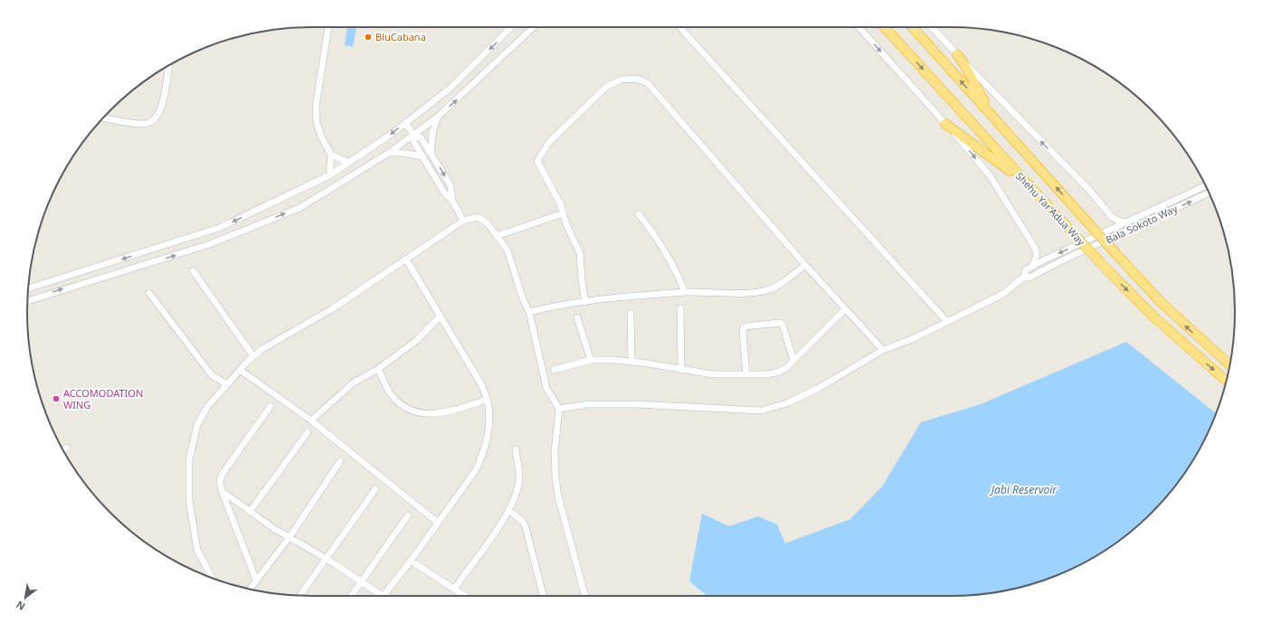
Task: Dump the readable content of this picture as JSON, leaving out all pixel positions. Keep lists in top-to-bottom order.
{
  "streets": {
    "highway": ["Shehu Yar'Adua Way"],
    "street": ["Bala Sokoto Way"]
  },
  "water": ["Jabi Reservoir"],
  "places": ["BluCabana", "ACCOMODATION WING"],
  "north": "bottom left"
}
